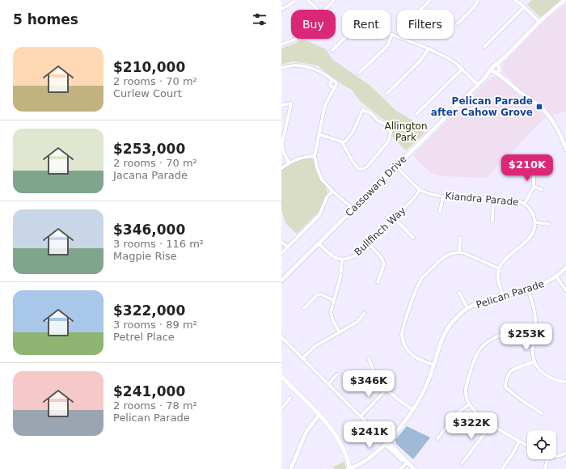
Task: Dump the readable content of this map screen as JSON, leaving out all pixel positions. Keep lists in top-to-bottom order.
{
  "streets": {
    "street": [
      "Cassowary Drive",
      "Kiandra Parade",
      "Bullfinch Way",
      "Pelican Parade"
    ]
  },
  "crossings": [
    ["Cassowary Drive", "Kiandra Parade"],
    ["Kiandra Parade", "Bullfinch Way"]
  ],
  "parks": ["Allington Park"],
  "places": {
    "transit": ["Pelican Parade after Cahow Grove"]
  },
  "page": {
    "heading": "5 homes",
    "chip": ["Buy", "Rent", "Filters"],
    "list": [
      {
        "name": "$210,000",
        "note": "2 rooms · 70 m² · Curlew Court"
      },
      {
        "name": "$253,000",
        "note": "2 rooms · 70 m² · Jacana Parade"
      },
      {
        "name": "$346,000",
        "note": "3 rooms · 116 m² · Magpie Rise"
      },
      {
        "name": "$322,000",
        "note": "3 rooms · 89 m² · Petrel Place"
      },
      {
        "name": "$241,000",
        "note": "2 rooms · 78 m² · Pelican Parade"
      }
    ],
    "price": [
      "$210K",
      "$253K",
      "$346K",
      "$322K",
      "$241K"
    ]
  }
}
